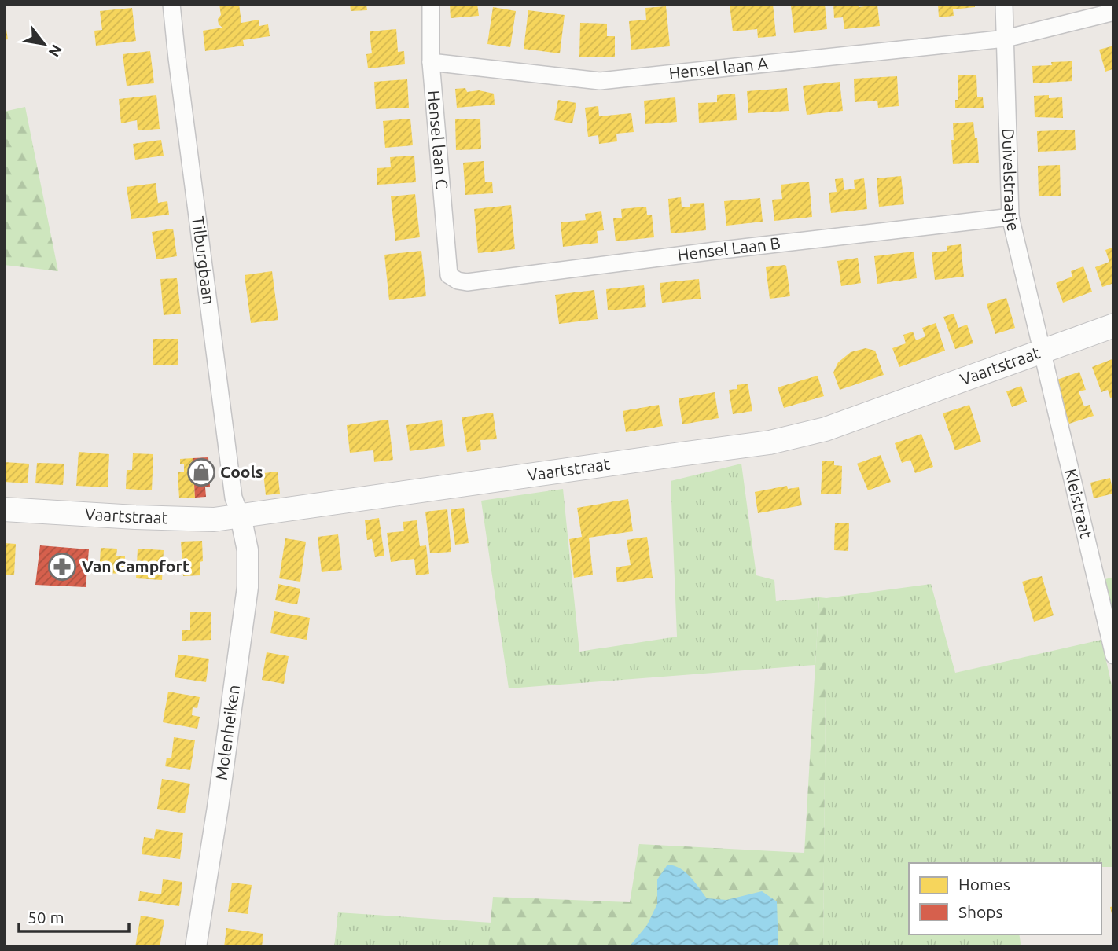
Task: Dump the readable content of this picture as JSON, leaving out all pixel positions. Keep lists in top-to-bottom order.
{
  "streets": {
    "main road": ["Vaartstraat"],
    "street": [
      "Hensel laan A",
      "Hensel laan C",
      "Duivelstraatje",
      "Hensel Laan B",
      "Tilburgbaan",
      "Kleistraat",
      "Molenheiken"
    ]
  },
  "crossings": [
    ["Hensel laan A", "Hensel laan C"],
    ["Hensel laan A", "Duivelstraatje"],
    ["Hensel laan C", "Hensel Laan B"],
    ["Duivelstraatje", "Hensel Laan B"],
    ["Duivelstraatje", "Vaartstraat"],
    ["Duivelstraatje", "Kleistraat"],
    ["Tilburgbaan", "Vaartstraat"],
    ["Tilburgbaan", "Molenheiken"],
    ["Vaartstraat", "Kleistraat"],
    ["Vaartstraat", "Molenheiken"]
  ],
  "places": {
    "shop": ["Cools"],
    "pharmacy": ["Van Campfort"]
  },
  "legend": ["Homes", "Shops"],
  "scale_bar": "50 m",
  "north": "bottom right"
}
